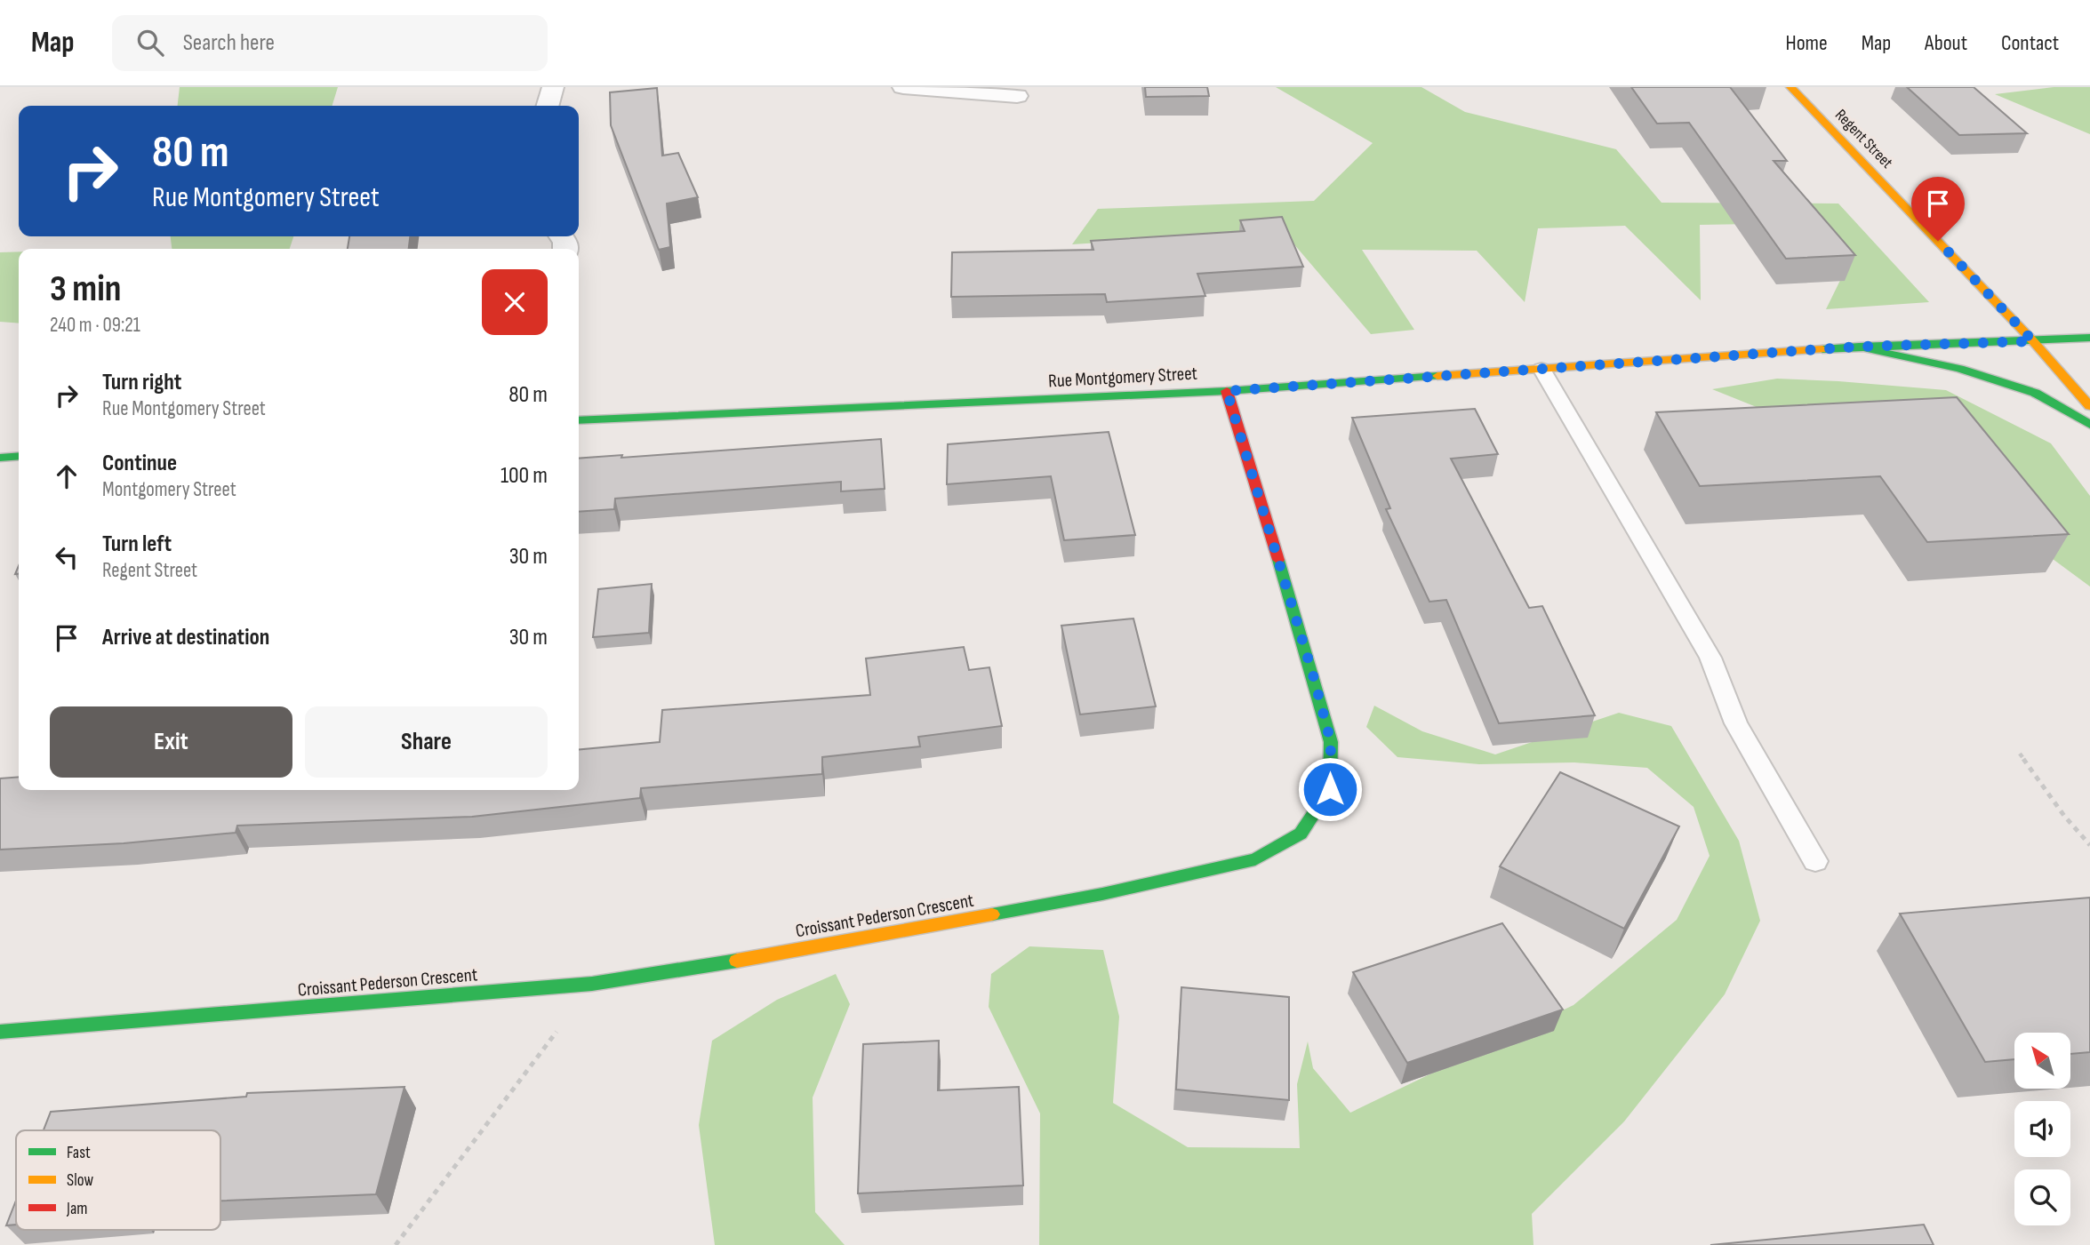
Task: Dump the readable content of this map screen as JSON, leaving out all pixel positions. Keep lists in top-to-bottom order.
{
  "streets": {
    "street": ["Regent Street", "Rue Montgomery Street", "Croissant Pederson Crescent"]
  },
  "crossings": [
    ["Rue Montgomery Street", "Croissant Pederson Crescent"]
  ],
  "legend": ["Fast", "Slow", "Jam"],
  "north": "top left",
  "page": {
    "header": "Map",
    "search": "Search here",
    "nav": [
      "Home",
      "Map",
      "About",
      "Contact"
    ],
    "turn": ["80 m", "Rue Montgomery Street"],
    "heading": ["3 min", "240 m · 09:21"],
    "list": [
      {
        "name": "Turn right",
        "note": "Rue Montgomery Street",
        "value": "80 m"
      },
      {
        "name": "Continue",
        "note": "Montgomery Street",
        "value": "100 m"
      },
      {
        "name": "Turn left",
        "note": "Regent Street",
        "value": "30 m"
      },
      {
        "name": "Arrive at destination",
        "value": "30 m"
      }
    ],
    "buttons": ["Exit", "Share"]
  }
}
